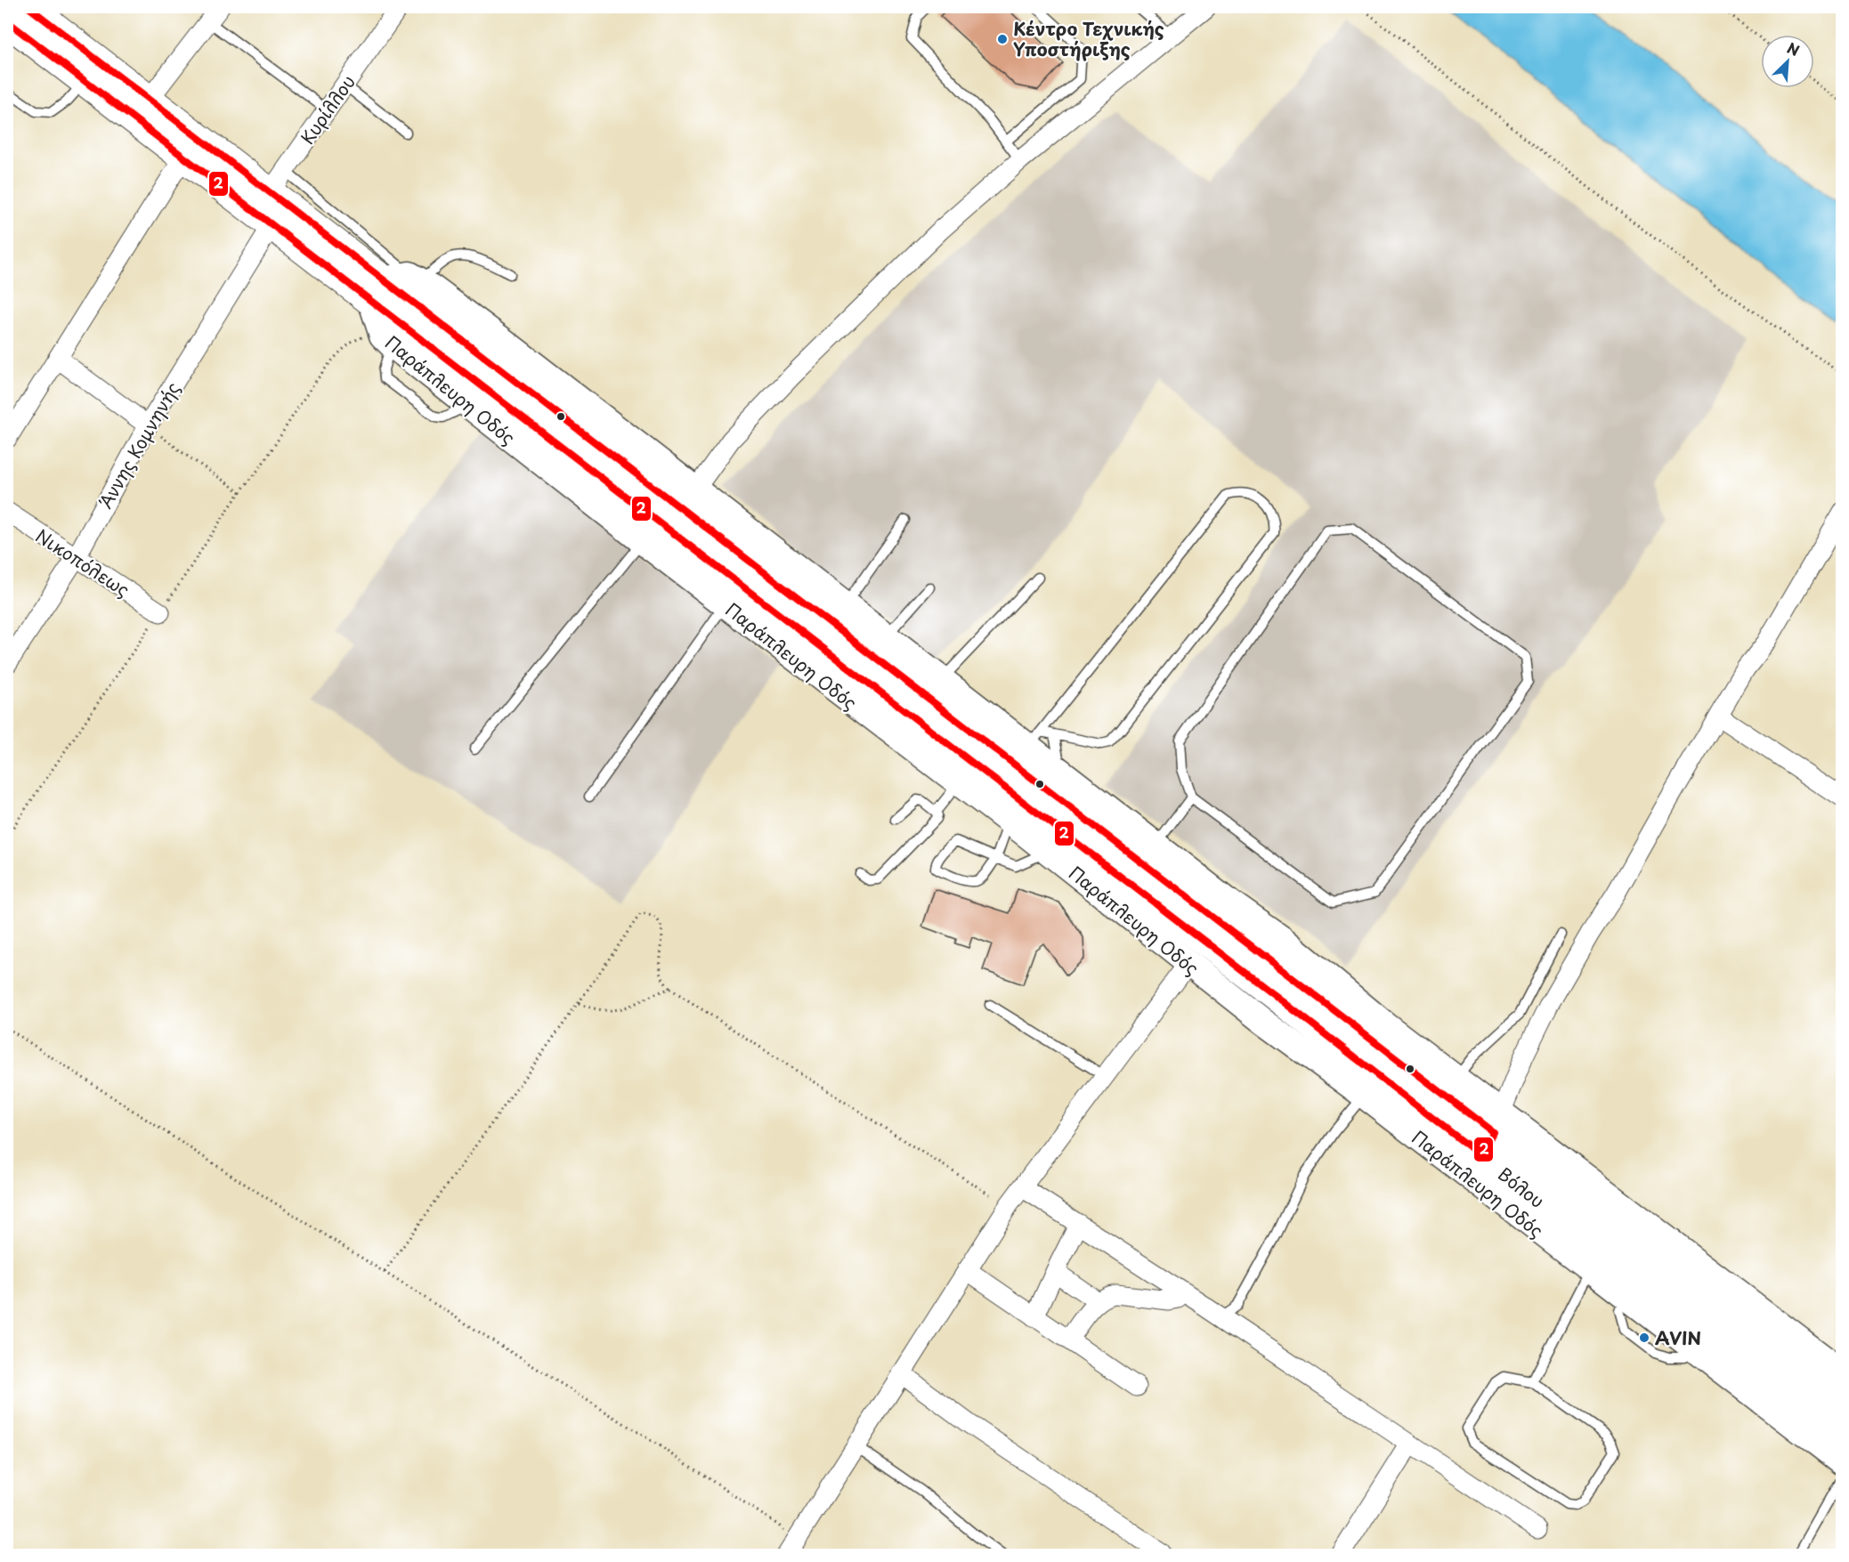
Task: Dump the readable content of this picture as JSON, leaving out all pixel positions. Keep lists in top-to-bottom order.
{
  "streets": {
    "main road": ["Βόλου"],
    "street": [
      "Κυρίλλου",
      "Παράπλευρη Οδός",
      "Άννης Κομνηνής",
      "Νικοπόλεως"
    ]
  },
  "crossings": [
    ["Κυρίλλου", "Άννης Κομνηνής"],
    ["Κυρίλλου", "Βόλου"],
    ["Παράπλευρη Οδός", "Βόλου"],
    ["Άννης Κομνηνής", "Νικοπόλεως"],
    ["Άννης Κομνηνής", "Βόλου"]
  ],
  "places": ["Κέντρο Τεχνικής Υποστήριξης", "AVIN"],
  "lines": ["transit line 2"],
  "north": "top right"
}
